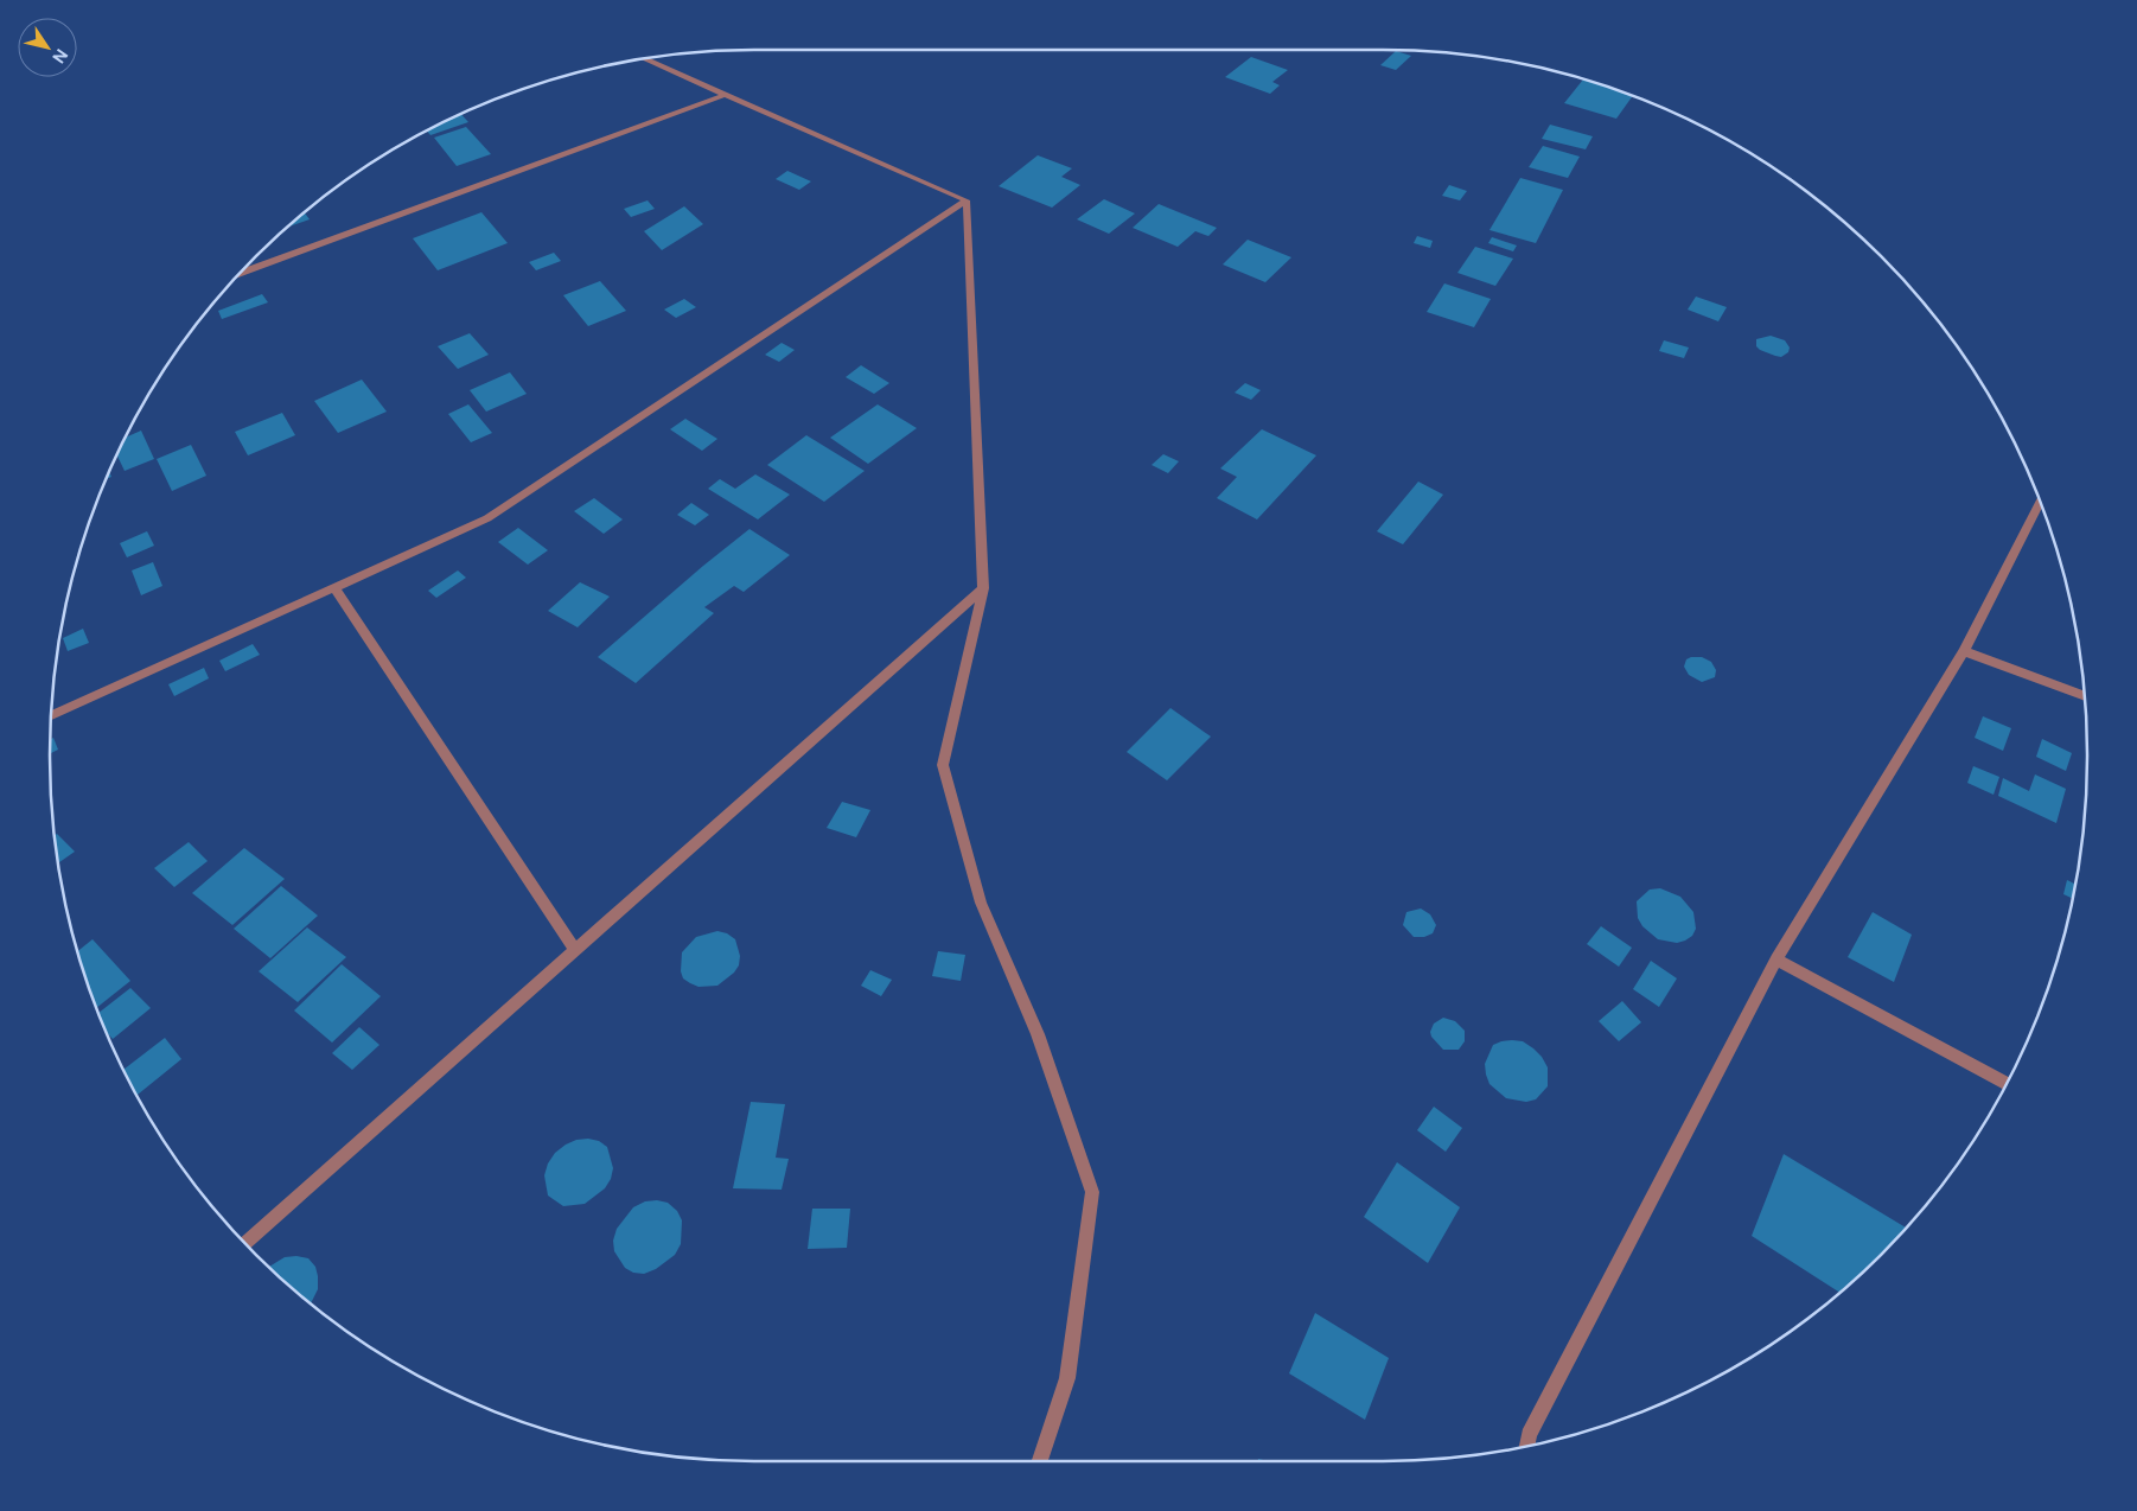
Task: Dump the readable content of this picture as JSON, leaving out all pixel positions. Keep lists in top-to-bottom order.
{
  "north": "bottom right"
}
